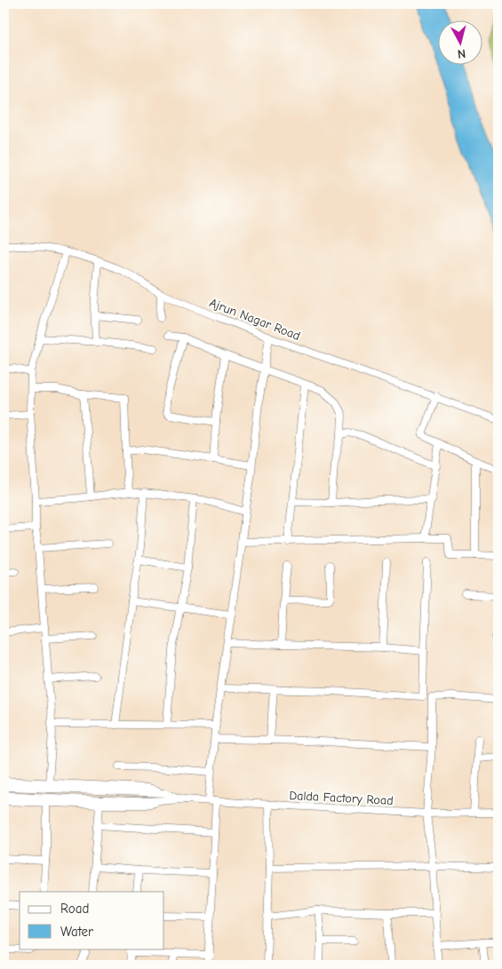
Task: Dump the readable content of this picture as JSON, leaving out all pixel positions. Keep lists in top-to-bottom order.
{
  "streets": {
    "street": ["Ajrun Nagar Road", "Dalda Factory Road"]
  },
  "legend": ["Road", "Water"],
  "north": "bottom"
}
